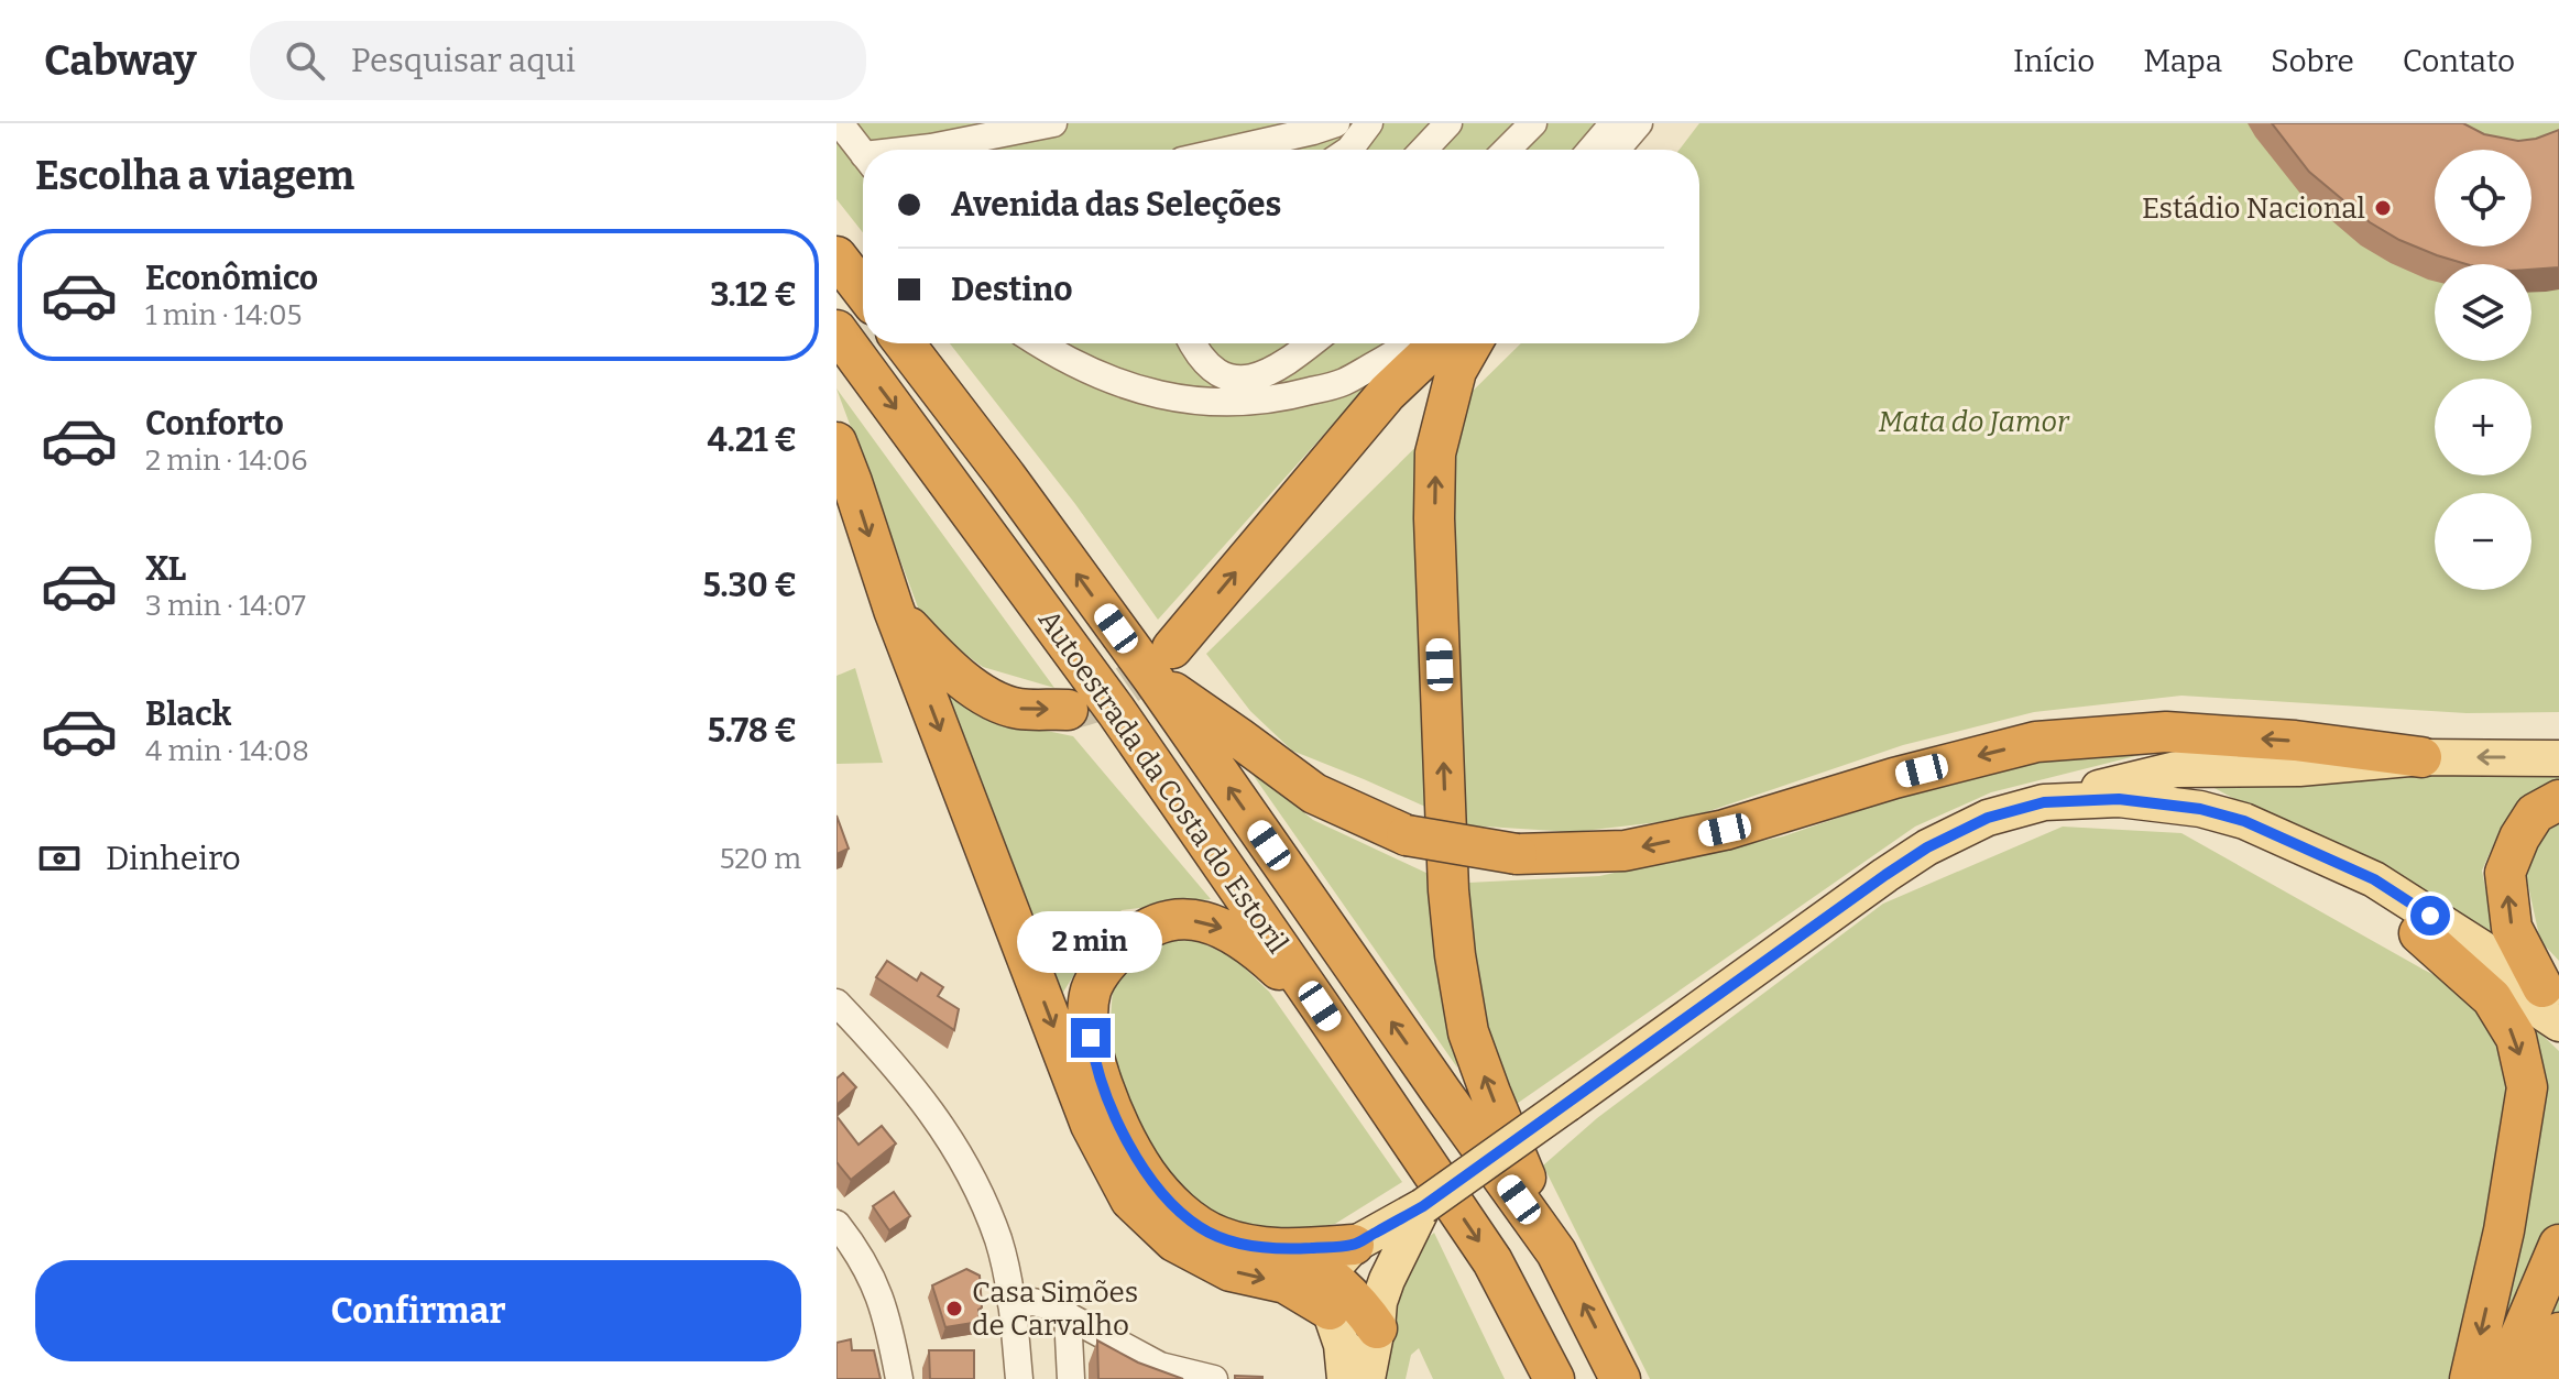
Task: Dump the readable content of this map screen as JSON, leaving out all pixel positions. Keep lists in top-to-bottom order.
{
  "streets": {
    "highway": ["Autoestrada da Costa do Estoril"]
  },
  "parks": ["Mata do Jamor"],
  "places": ["Estádio Nacional", "Casa Simões de Carvalho"],
  "page": {
    "header": "Cabway",
    "search": "Pesquisar aqui",
    "nav": [
      "Início",
      "Mapa",
      "Sobre",
      "Contato"
    ],
    "heading": "Escolha a viagem",
    "map_buttons": ["+", "−"],
    "banner": ["Avenida das Seleções", "Destino"],
    "list": [
      {
        "name": "Econômico",
        "note": "1 min · 14:05",
        "value": "3.12 €"
      },
      {
        "name": "Conforto",
        "note": "2 min · 14:06",
        "value": "4.21 €"
      },
      {
        "name": "XL",
        "note": "3 min · 14:07",
        "value": "5.30 €"
      },
      {
        "name": "Black",
        "note": "4 min · 14:08",
        "value": "5.78 €"
      }
    ],
    "pay": ["Dinheiro", "520 m"],
    "bubble": "2 min",
    "buttons": "Confirmar"
  }
}
